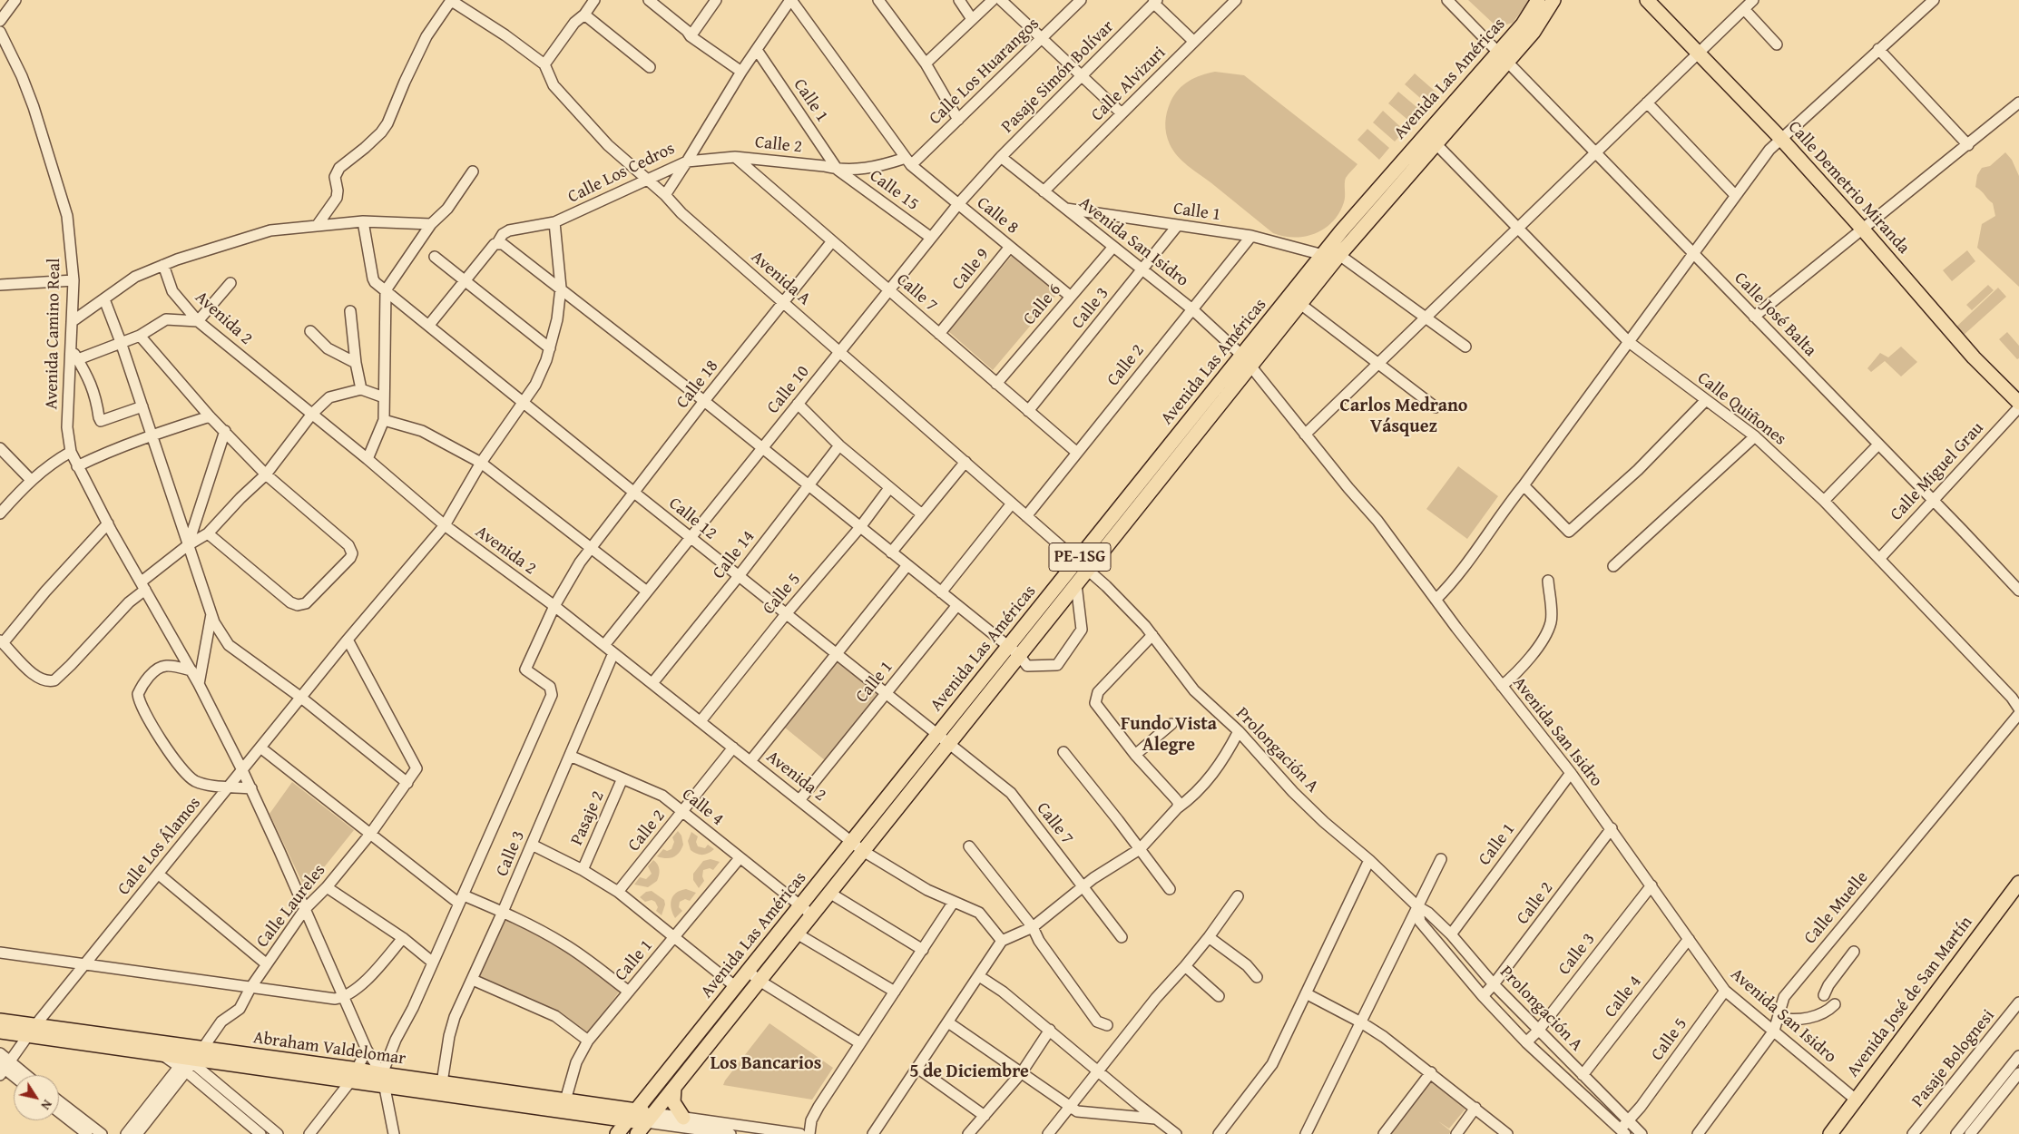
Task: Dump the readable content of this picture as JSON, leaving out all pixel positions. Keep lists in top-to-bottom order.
{
  "streets": {
    "main road": [
      "Avenida Las Américas",
      "Calle Demetrio Miranda",
      "PE-1SG",
      "Avenida José de San Martín",
      "Abraham Valdelomar"
    ],
    "street": [
      "Calle Los Huarangos",
      "Pasaje Simón Bolívar",
      "Calle Alvizuri",
      "Calle 1",
      "Calle 2",
      "Calle Los Cedros",
      "Calle 15",
      "Calle 8",
      "Avenida San Isidro",
      "Calle 9",
      "Avenida A",
      "Calle 7",
      "Calle 6",
      "Calle 3",
      "Calle José Balta",
      "Avenida 2",
      "Avenida Camino Real",
      "Calle 18",
      "Calle 10",
      "Calle Quiñones",
      "Calle Miguel Grau",
      "Calle 12",
      "Calle 14",
      "Calle 5",
      "Prolongación A",
      "Calle 4",
      "Pasaje 2",
      "Calle Los Álamos",
      "Calle Laureles",
      "Calle Muelle",
      "Pasaje Bolognesi"
    ]
  },
  "crossings": [
    ["Calle Los Huarangos", "Calle 2"],
    ["Calle Los Huarangos", "Calle 8"],
    ["Pasaje Simón Bolívar", "Avenida San Isidro"],
    ["Pasaje Simón Bolívar", "Calle 10"],
    ["Avenida Las Américas", "Calle 1"],
    ["Avenida Las Américas", "Avenida San Isidro"],
    ["Avenida Las Américas", "Avenida A"],
    ["Avenida Las Américas", "Calle 7"],
    ["Avenida Las Américas", "Calle José Balta"],
    ["Avenida Las Américas", "Avenida 2"],
    ["Avenida Las Américas", "Calle Quiñones"],
    ["Avenida Las Américas", "Calle 12"],
    ["Avenida Las Américas", "Calle 4"],
    ["Avenida Las Américas", "Abraham Valdelomar"],
    ["Calle Alvizuri", "Avenida San Isidro"],
    ["Calle 1", "Calle 2"],
    ["Calle 1", "Calle Los Cedros"],
    ["Calle 1", "Calle 15"],
    ["Calle 1", "Avenida San Isidro"],
    ["Calle 1", "Calle 3"],
    ["Calle 1", "Avenida 2"],
    ["Calle 1", "Calle 12"],
    ["Calle 1", "Prolongación A"],
    ["Calle 1", "Calle 4"],
    ["Calle 1", "Abraham Valdelomar"],
    ["Calle 2", "Calle Los Cedros"],
    ["Calle 2", "Calle 15"],
    ["Calle 2", "Calle 8"],
    ["Calle 2", "Avenida San Isidro"],
    ["Calle 2", "Avenida A"],
    ["Calle 2", "Calle 7"],
    ["Calle 2", "Avenida 2"],
    ["Calle 2", "Prolongación A"],
    ["Calle 2", "Calle 4"],
    ["Calle Los Cedros", "Calle 8"],
    ["Calle Los Cedros", "Avenida A"],
    ["Calle Los Cedros", "Calle 12"],
    ["Calle Los Cedros", "Calle Los Álamos"],
    ["Calle 15", "Calle 10"],
    ["Calle 8", "Calle 9"],
    ["Calle 8", "Calle 6"],
    ["Calle 8", "Calle 10"],
    ["Avenida San Isidro", "Calle 6"],
    ["Avenida San Isidro", "Calle 3"],
    ["Avenida San Isidro", "Calle 10"],
    ["Avenida San Isidro", "Calle 5"],
    ["Avenida San Isidro", "Calle 4"],
    ["Avenida San Isidro", "Calle Muelle"],
    ["Avenida San Isidro", "Avenida José de San Martín"],
    ["Calle 9", "Calle 7"],
    ["Avenida A", "Calle 18"],
    ["Avenida A", "Calle 10"],
    ["Avenida A", "Prolongación A"],
    ["Calle 7", "Calle 6"],
    ["Calle 7", "Calle 3"],
    ["Calle 7", "Calle 18"],
    ["Calle 7", "Calle 10"],
    ["Calle 7", "Calle 12"],
    ["Calle 3", "Avenida 2"],
    ["Calle 3", "Prolongación A"],
    ["Calle 3", "Calle 4"],
    ["Calle 3", "Abraham Valdelomar"],
    ["Calle José Balta", "Calle Miguel Grau"],
    ["Avenida 2", "Calle 18"],
    ["Avenida 2", "Calle 10"],
    ["Avenida 2", "Calle 14"],
    ["Avenida 2", "Calle 5"],
    ["Avenida 2", "Calle Los Álamos"],
    ["Avenida Camino Real", "Calle Los Álamos"],
    ["Avenida Camino Real", "Calle Laureles"],
    ["Avenida Camino Real", "Abraham Valdelomar"],
    ["Calle 18", "Calle 12"],
    ["Calle 10", "Calle 12"],
    ["Calle Quiñones", "Calle Miguel Grau"],
    ["Calle 12", "Calle 14"],
    ["Calle 12", "Calle 5"],
    ["Calle 12", "Calle Los Álamos"],
    ["Calle 5", "Prolongación A"],
    ["Prolongación A", "Calle 4"],
    ["Calle 4", "Pasaje 2"],
    ["Calle Los Álamos", "Calle Laureles"],
    ["Calle Los Álamos", "Abraham Valdelomar"],
    ["Calle Laureles", "Abraham Valdelomar"]
  ],
  "districts": [
    "Carlos Medrano Vásquez",
    "Fundo Vista Alegre",
    "Los Bancarios",
    "5 de Diciembre"
  ],
  "north": "bottom right"
}
